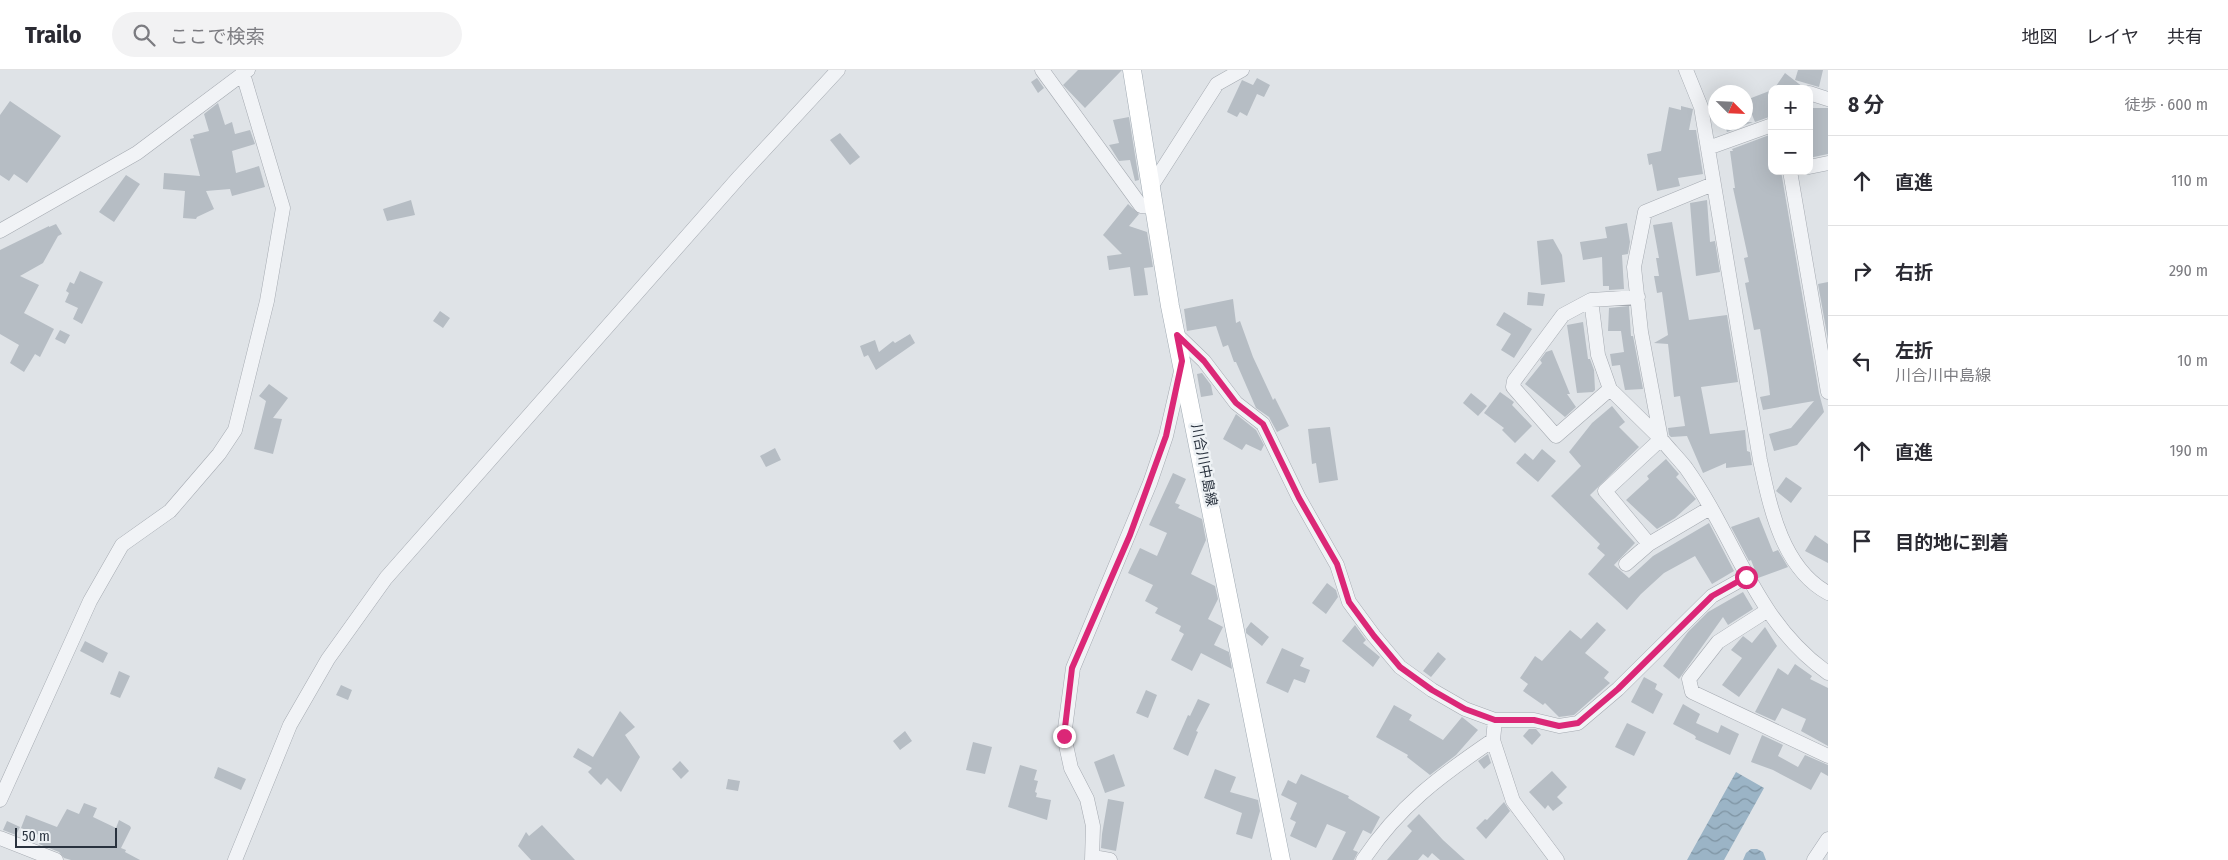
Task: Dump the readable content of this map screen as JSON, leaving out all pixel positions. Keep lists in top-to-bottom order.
{
  "streets": {
    "main road": ["川合川中島線"]
  },
  "scale_bar": "50 m",
  "north": "bottom right",
  "page": {
    "header": "Trailo",
    "search": "ここで検索",
    "nav": ["地図", "レイヤ", "共有"],
    "heading": ["8 分", "徒歩 · 600 m"],
    "map_buttons": ["+", "−"],
    "list": [
      ["直進", "110 m"],
      ["右折", "290 m"],
      ["左折", "川合川中島線", "10 m"],
      ["直進", "190 m"],
      "目的地に到着"
    ],
    "scale": "50 m"
  }
}
